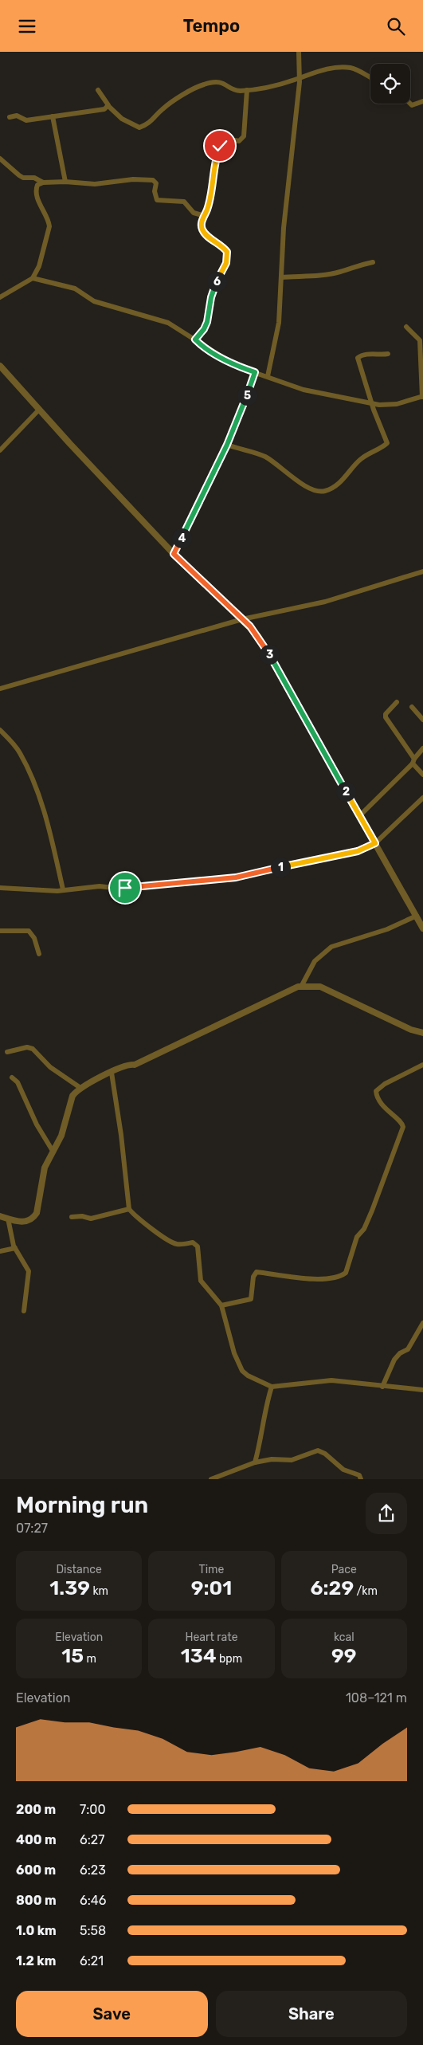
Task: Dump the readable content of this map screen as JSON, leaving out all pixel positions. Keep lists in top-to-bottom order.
{
  "page": {
    "header": "Tempo",
    "pins": [
      "6",
      "5",
      "4",
      "3",
      "2",
      "1"
    ],
    "heading": ["Morning run", "07:27"],
    "stats": [
      ["Distance", "1.39 km"],
      ["Time", "9:01"],
      ["Pace", "6:29 /km"],
      ["Elevation", "15 m"],
      ["Heart rate", "134 bpm"],
      ["kcal", "99"]
    ],
    "chart": ["Elevation", "108–121 m"],
    "list": [
      {
        "name": "200 m",
        "note": "7:00"
      },
      {
        "name": "400 m",
        "note": "6:27"
      },
      {
        "name": "600 m",
        "note": "6:23"
      },
      {
        "name": "800 m",
        "note": "6:46"
      },
      {
        "name": "1.0 km",
        "note": "5:58"
      },
      {
        "name": "1.2 km",
        "note": "6:21"
      }
    ],
    "buttons": ["Save", "Share"]
  }
}
